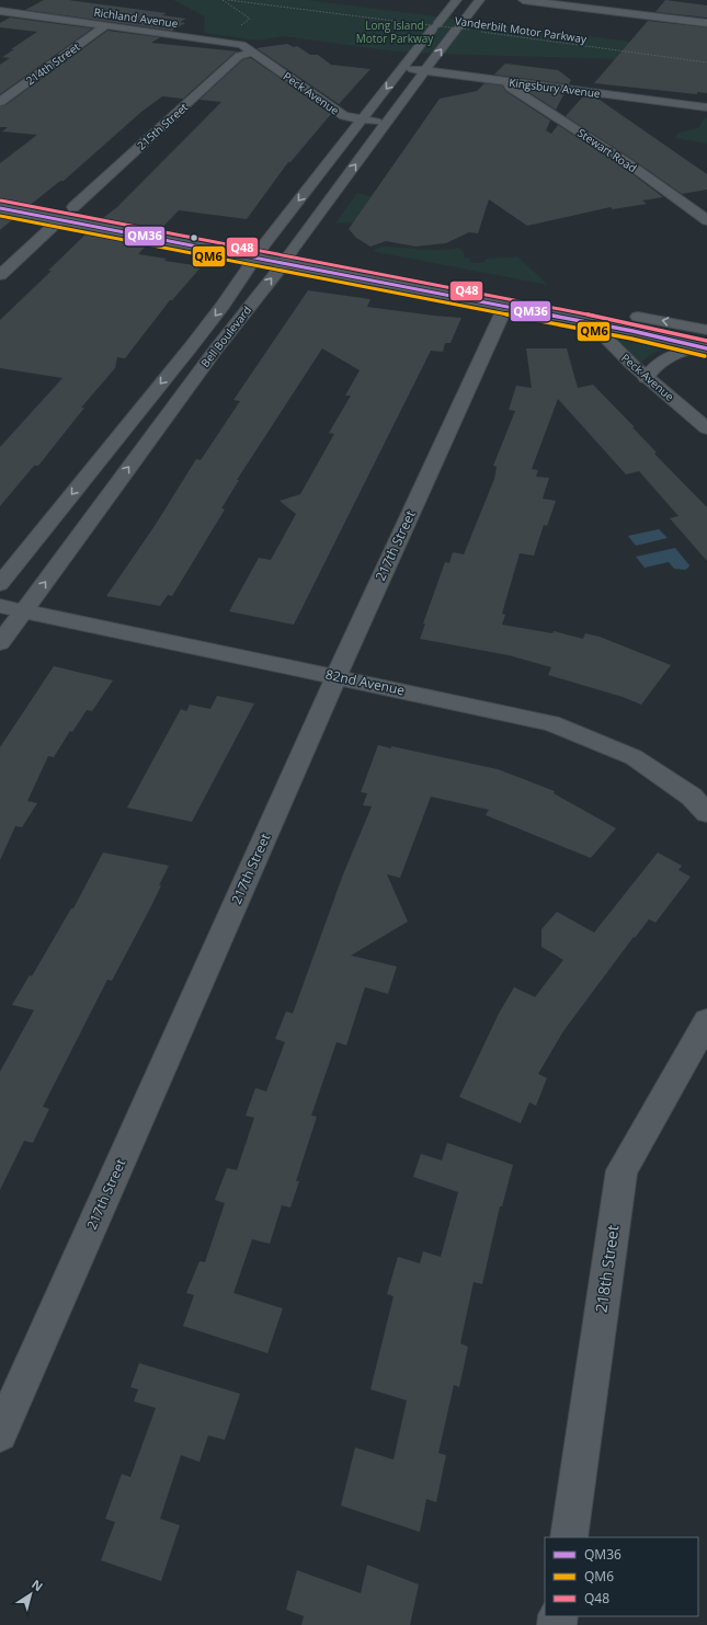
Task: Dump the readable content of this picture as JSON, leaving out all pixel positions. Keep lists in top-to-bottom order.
{
  "streets": {
    "street": [
      "Richland Avenue",
      "214th Street",
      "Kingsbury Avenue",
      "Peck Avenue",
      "215th Street",
      "Stewart Road",
      "Bell Boulevard",
      "217th Street",
      "82nd Avenue",
      "218th Street"
    ],
    "path": ["Vanderbilt Motor Parkway"]
  },
  "crossings": [
    ["Richland Avenue", "214th Street"],
    ["Richland Avenue", "Peck Avenue"],
    ["Vanderbilt Motor Parkway", "Bell Boulevard"],
    ["Kingsbury Avenue", "Stewart Road"],
    ["Kingsbury Avenue", "Bell Boulevard"],
    ["Peck Avenue", "215th Street"],
    ["Peck Avenue", "Bell Boulevard"],
    ["Bell Boulevard", "82nd Avenue"],
    ["217th Street", "82nd Avenue"]
  ],
  "parks": ["Long Island Motor Parkway"],
  "lines": ["transit line Q48", "transit line QM36", "transit line QM6"],
  "legend": ["QM36", "QM6", "Q48"],
  "north": "top right"
}
